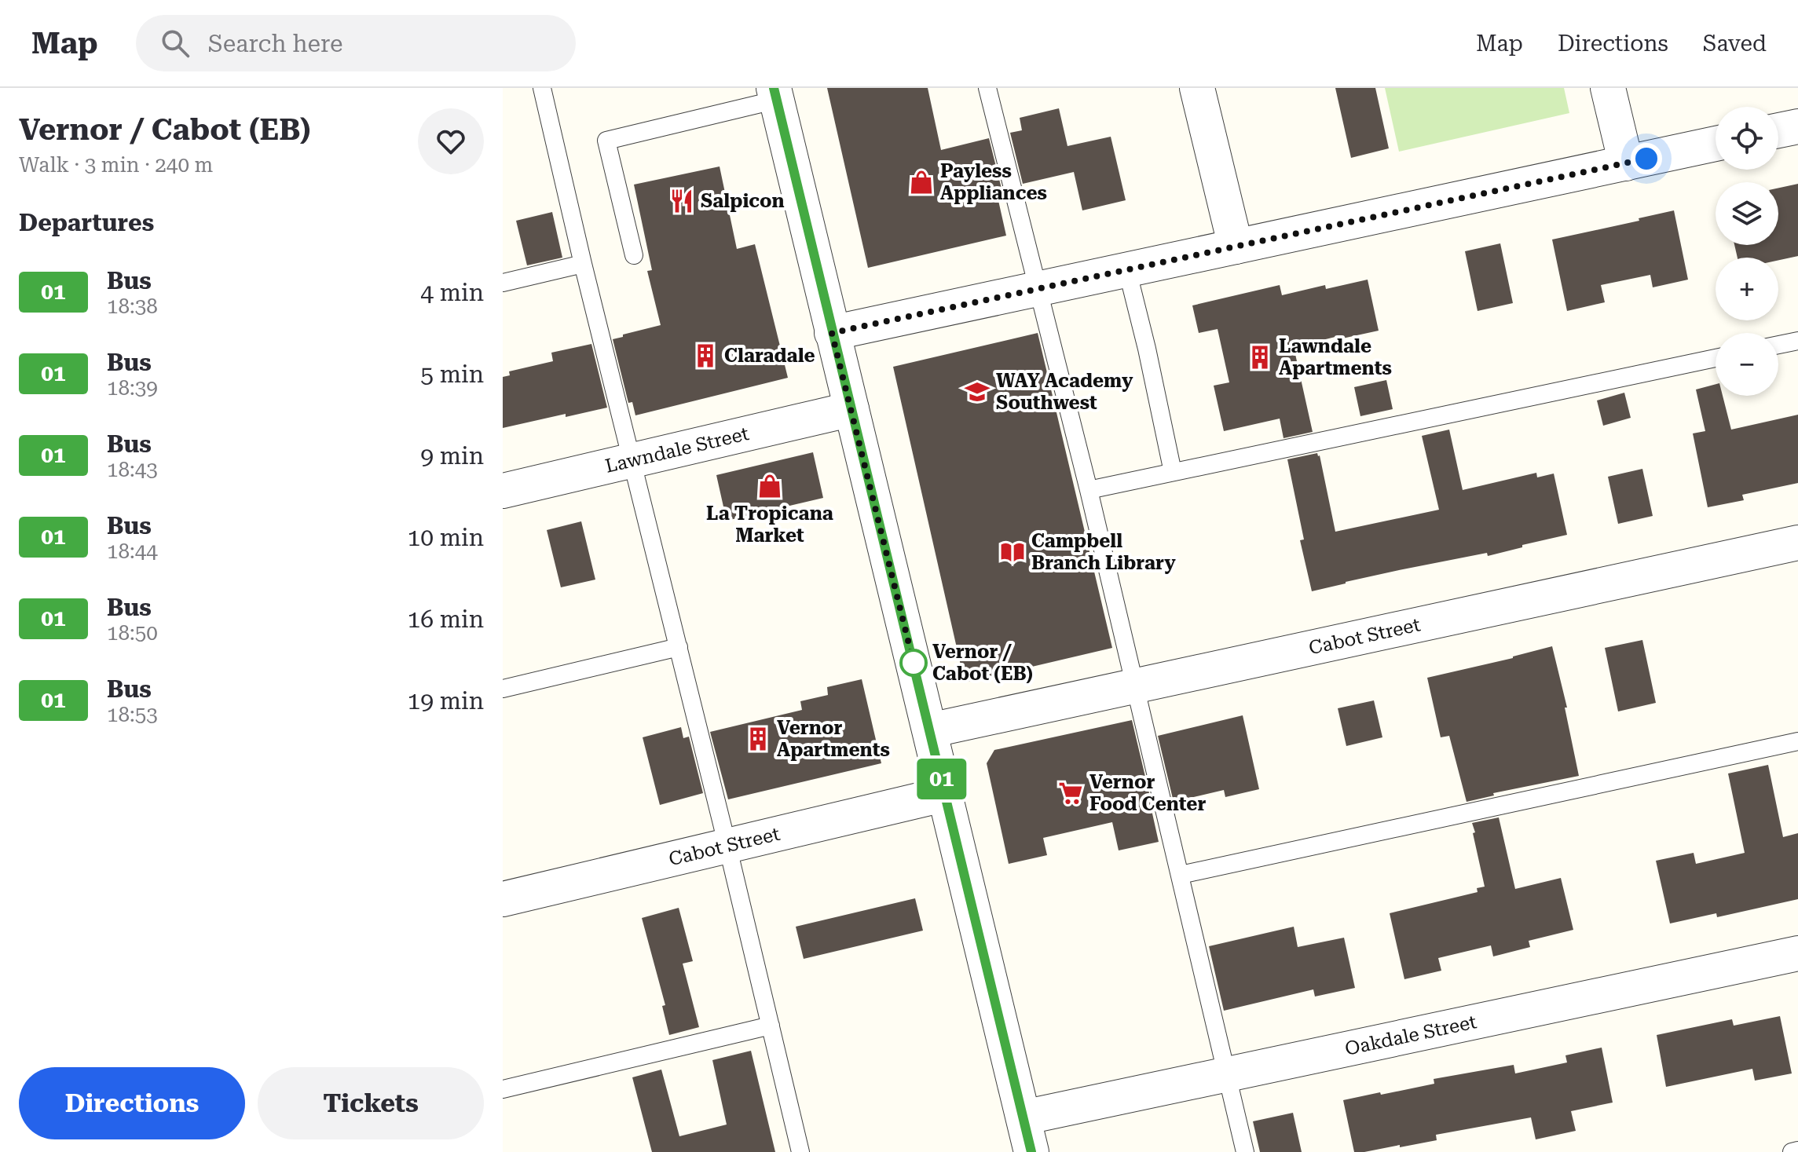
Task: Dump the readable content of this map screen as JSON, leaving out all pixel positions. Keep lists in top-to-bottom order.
{
  "streets": {
    "street": ["Lawndale Street", "Cabot Street", "Oakdale Street"]
  },
  "places": {
    "shop": ["Payless Appliances", "La Tropicana Market"],
    "restaurant": ["Salpicon"],
    "building": ["Claradale", "Lawndale Apartments", "Vernor Apartments"],
    "school or university": ["WAY Academy Southwest"],
    "library": ["Campbell Branch Library"],
    "other": ["Vernor / Cabot (EB)"],
    "supermarket": ["Vernor Food Center"]
  },
  "lines": ["bus line 01"],
  "page": {
    "header": "Map",
    "search": "Search here",
    "nav": ["Map", "Directions", "Saved"],
    "heading": [
      ["Vernor / Cabot (EB)", "Walk · 3 min · 240 m"],
      "Departures"
    ],
    "on_map": "01",
    "map_buttons": ["+", "−"],
    "list": [
      {
        "mark": "01",
        "name": "Bus",
        "note": "18:38",
        "value": "4 min"
      },
      {
        "mark": "01",
        "name": "Bus",
        "note": "18:39",
        "value": "5 min"
      },
      {
        "mark": "01",
        "name": "Bus",
        "note": "18:43",
        "value": "9 min"
      },
      {
        "mark": "01",
        "name": "Bus",
        "note": "18:44",
        "value": "10 min"
      },
      {
        "mark": "01",
        "name": "Bus",
        "note": "18:50",
        "value": "16 min"
      },
      {
        "mark": "01",
        "name": "Bus",
        "note": "18:53",
        "value": "19 min"
      }
    ],
    "buttons": ["Directions", "Tickets"]
  }
}
